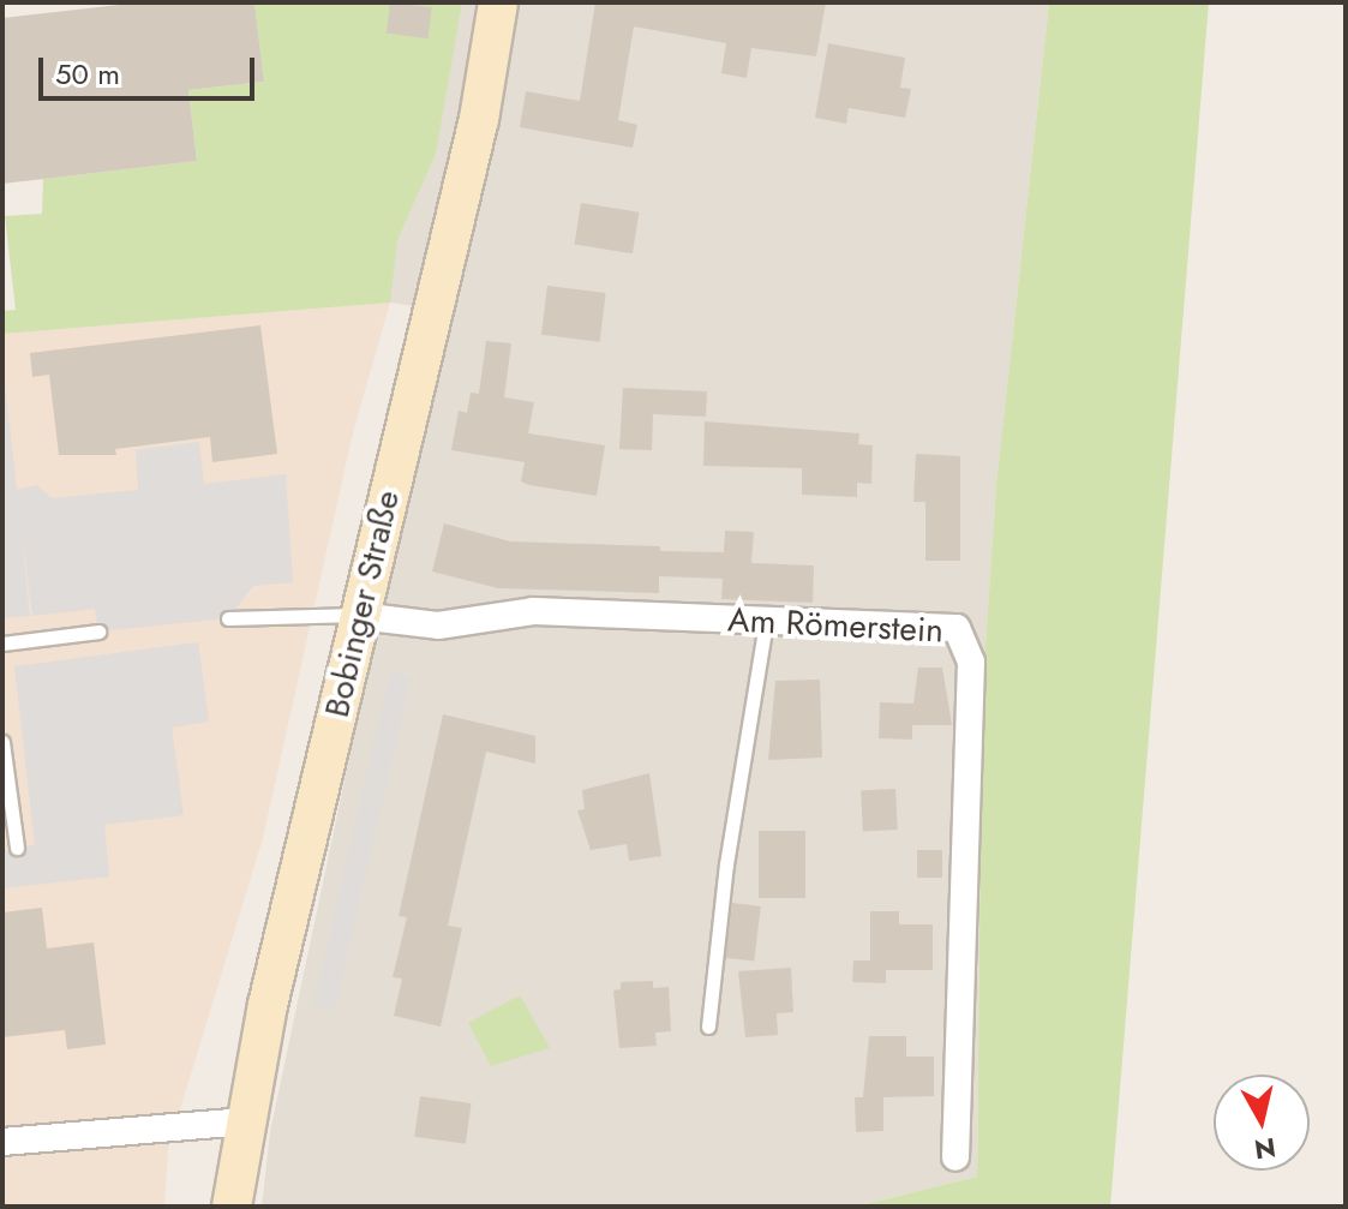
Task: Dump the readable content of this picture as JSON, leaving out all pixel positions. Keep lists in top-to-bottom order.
{
  "streets": {
    "main road": ["Bobinger Straße"],
    "street": ["Am Römerstein"]
  },
  "crossings": [
    ["Bobinger Straße", "Am Römerstein"]
  ],
  "scale_bar": "50 m",
  "north": "bottom"
}
